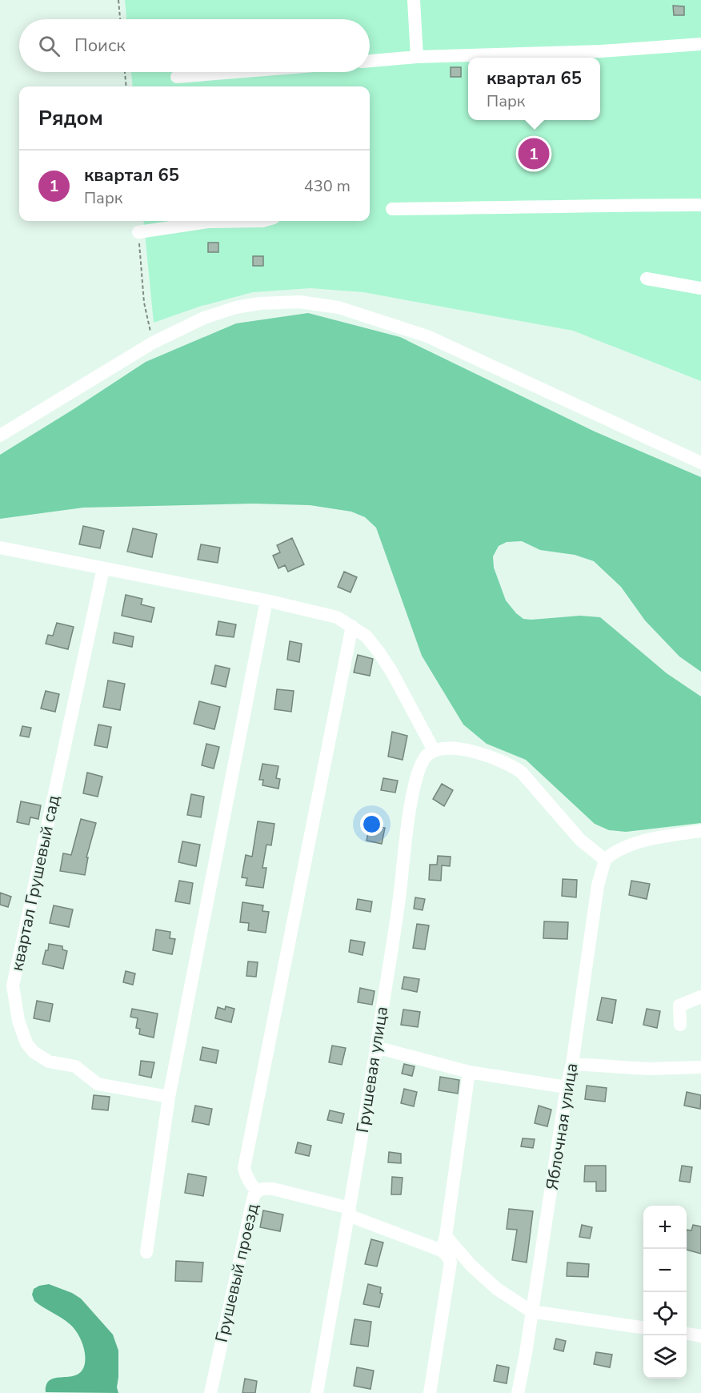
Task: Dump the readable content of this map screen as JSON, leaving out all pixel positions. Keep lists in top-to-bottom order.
{
  "streets": {
    "street": [
      "квартал Грушевый сад",
      "Грушевая улица",
      "Яблочная улица",
      "Грушевый проезд"
    ]
  },
  "crossings": [
    ["Грушевая улица", "Грушевый проезд"]
  ],
  "page": {
    "search": "Поиск",
    "popup": ["квартал 65", "Парк"],
    "heading": "Рядом",
    "pins": "1",
    "list": [
      {
        "mark": "1",
        "name": "квартал 65",
        "note": "Парк",
        "value": "430 m"
      }
    ],
    "map_buttons": ["+", "−"]
  }
}
